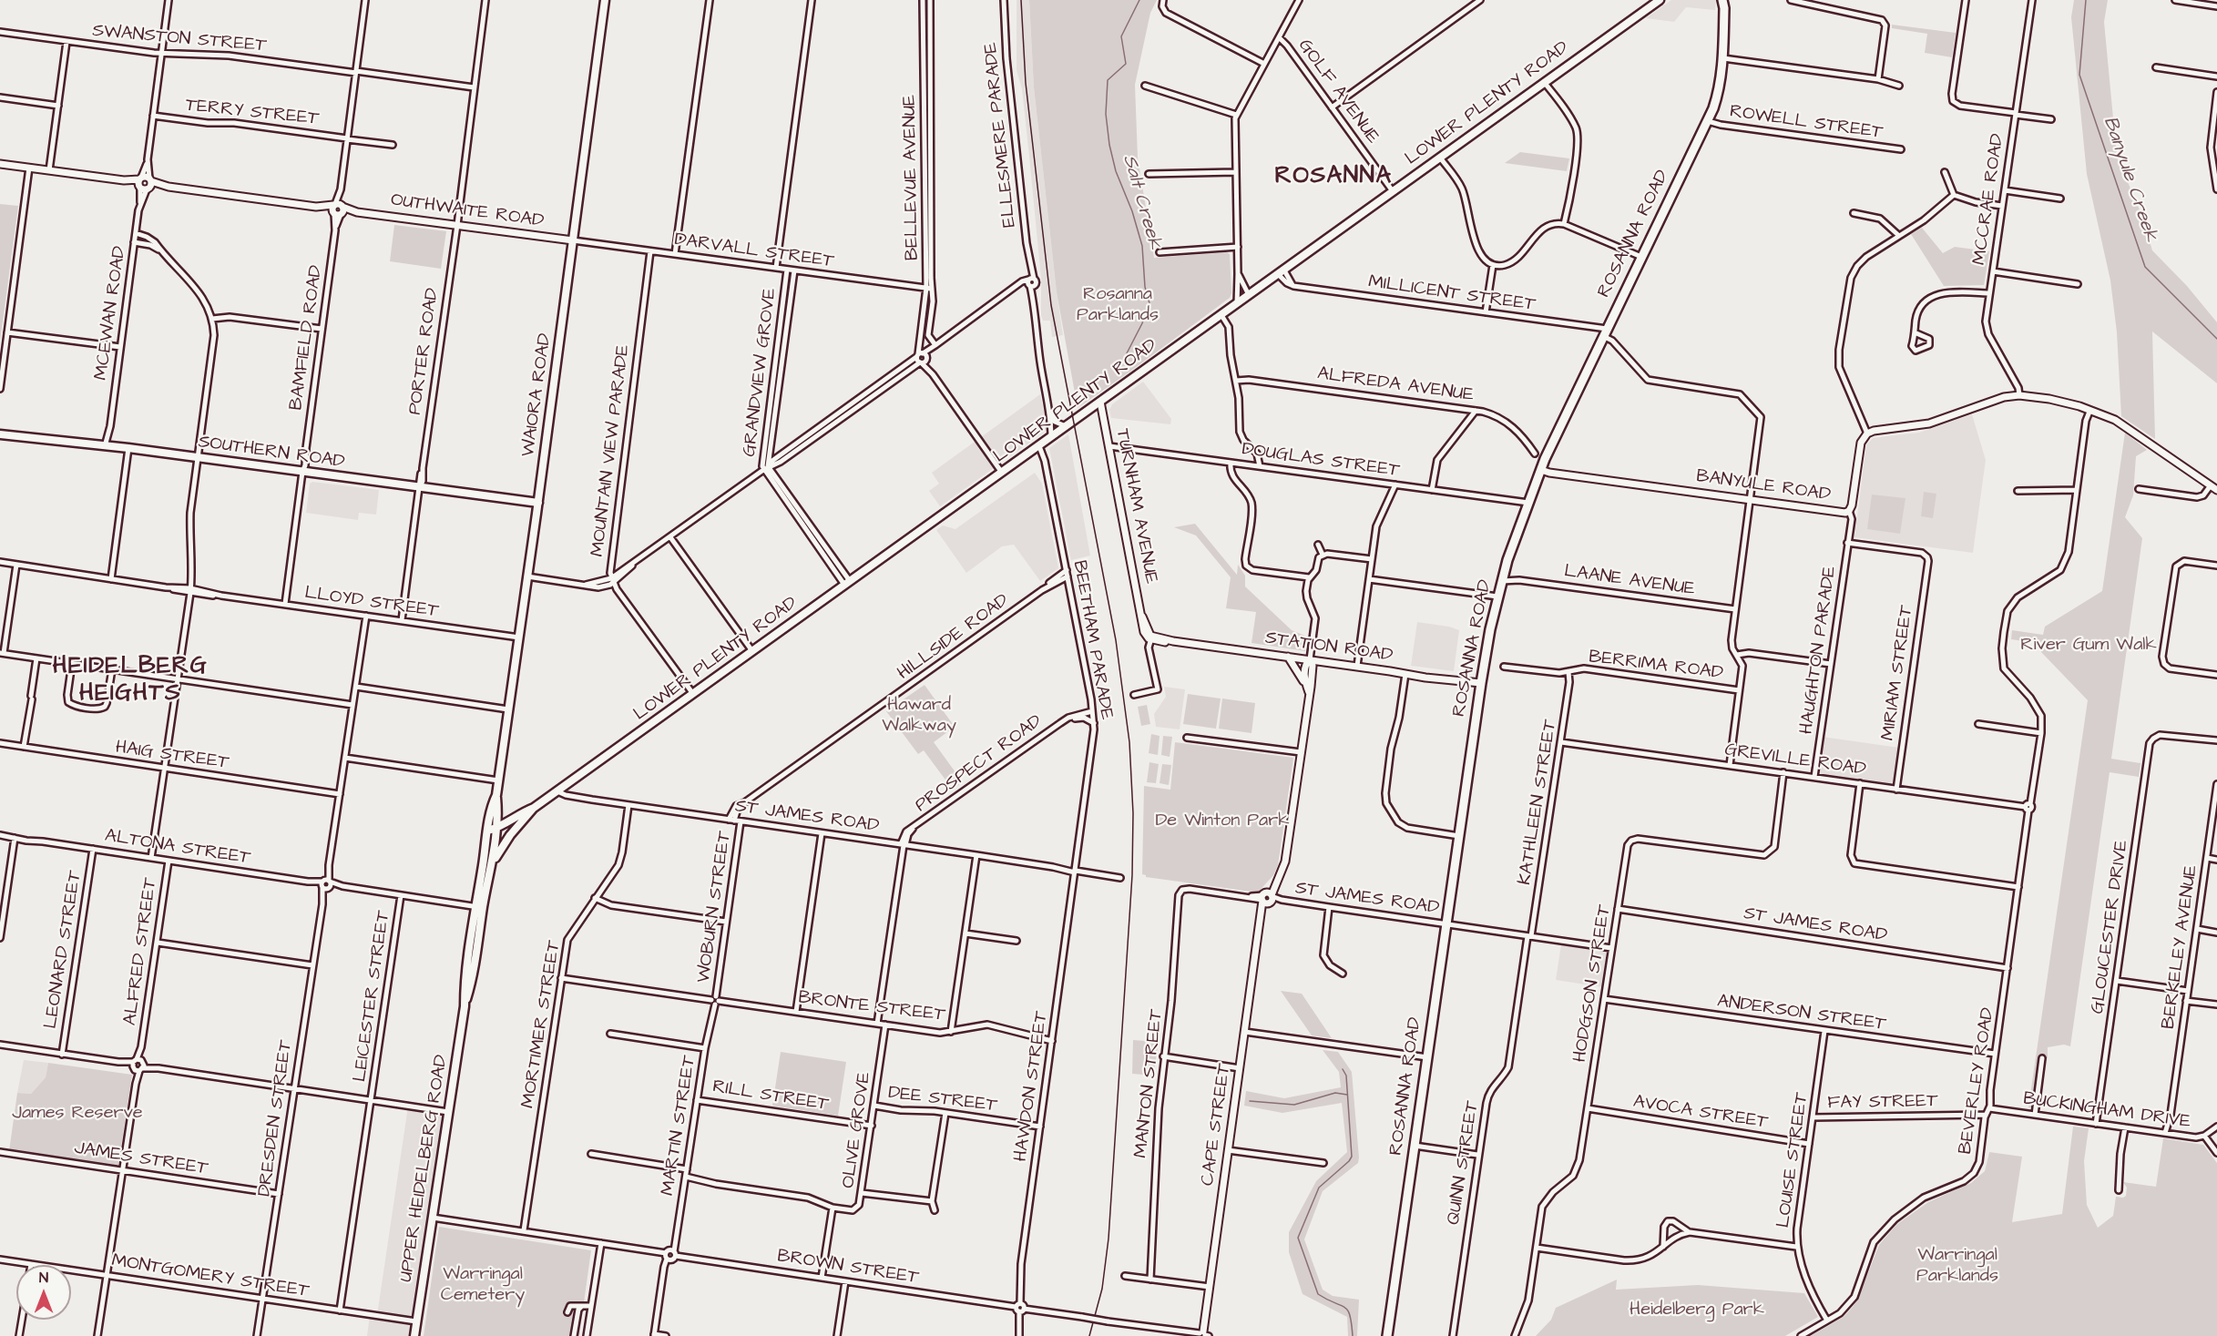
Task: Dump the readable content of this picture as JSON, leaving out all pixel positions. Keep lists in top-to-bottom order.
{
  "streets": {
    "highway": ["ROSANNA ROAD"],
    "main road": [
      "LOWER PLENTY ROAD",
      "WAIORA ROAD",
      "SOUTHERN ROAD",
      "UPPER HEIDELBERG ROAD"
    ],
    "street": [
      "SWANSTON STREET",
      "GOLF AVENUE",
      "TERRY STREET",
      "ROWELL STREET",
      "ELLESMERE PARADE",
      "BELLEVUE AVENUE",
      "MCCRAE ROAD",
      "OUTHWAITE ROAD",
      "DARVALL STREET",
      "MILLICENT STREET",
      "MCEWAN ROAD",
      "BAMFIELD ROAD",
      "PORTER ROAD",
      "GRANDVIEW GROVE",
      "ALFREDA AVENUE",
      "MOUNTAIN VIEW PARADE",
      "DOUGLAS STREET",
      "BANYULE ROAD",
      "TURNHAM AVENUE",
      "LAANE AVENUE",
      "LLOYD STREET",
      "HILLSIDE ROAD",
      "BEETHAM PARADE",
      "STATION ROAD",
      "HAUGHTON PARADE",
      "BERRIMA ROAD",
      "MIRIAM STREET",
      "HAIG STREET",
      "GREVILLE ROAD",
      "PROSPECT ROAD",
      "KATHLEEN STREET",
      "ST JAMES ROAD",
      "ALTONA STREET",
      "WOBURN STREET",
      "GLOUCESTER DRIVE",
      "BERKELEY AVENUE",
      "LEONARD STREET",
      "ALFRED STREET",
      "HODGSON STREET",
      "LEICESTER STREET",
      "BRONTE STREET",
      "ANDERSON STREET",
      "MORTIMER STREET",
      "BEVERLEY ROAD",
      "MANTON STREET",
      "HAWDON STREET",
      "RILL STREET",
      "DEE STREET",
      "FAY STREET",
      "BUCKINGHAM DRIVE",
      "AVOCA STREET",
      "DRESDEN STREET",
      "CAPE STREET",
      "MARTIN STREET",
      "OLIVE GROVE",
      "JAMES STREET",
      "LOUISE STREET",
      "QUINN STREET",
      "BROWN STREET",
      "MONTGOMERY STREET"
    ]
  },
  "crossings": [
    ["SWANSTON STREET", "MCEWAN ROAD"],
    ["SWANSTON STREET", "BAMFIELD ROAD"],
    ["SWANSTON STREET", "PORTER ROAD"],
    ["GOLF AVENUE", "LOWER PLENTY ROAD"],
    ["LOWER PLENTY ROAD", "ELLESMERE PARADE"],
    ["LOWER PLENTY ROAD", "BELLEVUE AVENUE"],
    ["LOWER PLENTY ROAD", "MILLICENT STREET"],
    ["LOWER PLENTY ROAD", "GRANDVIEW GROVE"],
    ["LOWER PLENTY ROAD", "WAIORA ROAD"],
    ["LOWER PLENTY ROAD", "MOUNTAIN VIEW PARADE"],
    ["LOWER PLENTY ROAD", "TURNHAM AVENUE"],
    ["LOWER PLENTY ROAD", "BEETHAM PARADE"],
    ["LOWER PLENTY ROAD", "ST JAMES ROAD"],
    ["LOWER PLENTY ROAD", "UPPER HEIDELBERG ROAD"],
    ["TERRY STREET", "MCEWAN ROAD"],
    ["TERRY STREET", "BAMFIELD ROAD"],
    ["ROWELL STREET", "ROSANNA ROAD"],
    ["BELLEVUE AVENUE", "DARVALL STREET"],
    ["OUTHWAITE ROAD", "DARVALL STREET"],
    ["OUTHWAITE ROAD", "MCEWAN ROAD"],
    ["OUTHWAITE ROAD", "BAMFIELD ROAD"],
    ["OUTHWAITE ROAD", "PORTER ROAD"],
    ["OUTHWAITE ROAD", "WAIORA ROAD"],
    ["ROSANNA ROAD", "MILLICENT STREET"],
    ["ROSANNA ROAD", "DOUGLAS STREET"],
    ["ROSANNA ROAD", "BANYULE ROAD"],
    ["ROSANNA ROAD", "LAANE AVENUE"],
    ["ROSANNA ROAD", "STATION ROAD"],
    ["ROSANNA ROAD", "ST JAMES ROAD"],
    ["DARVALL STREET", "GRANDVIEW GROVE"],
    ["DARVALL STREET", "WAIORA ROAD"],
    ["DARVALL STREET", "MOUNTAIN VIEW PARADE"],
    ["MCEWAN ROAD", "SOUTHERN ROAD"],
    ["BAMFIELD ROAD", "SOUTHERN ROAD"],
    ["BAMFIELD ROAD", "LLOYD STREET"],
    ["PORTER ROAD", "SOUTHERN ROAD"],
    ["PORTER ROAD", "LLOYD STREET"],
    ["WAIORA ROAD", "SOUTHERN ROAD"],
    ["WAIORA ROAD", "LLOYD STREET"],
    ["WAIORA ROAD", "UPPER HEIDELBERG ROAD"],
    ["DOUGLAS STREET", "TURNHAM AVENUE"],
    ["BANYULE ROAD", "HAUGHTON PARADE"],
    ["TURNHAM AVENUE", "STATION ROAD"],
    ["LLOYD STREET", "DRESDEN STREET"],
    ["HILLSIDE ROAD", "BEETHAM PARADE"],
    ["HILLSIDE ROAD", "ST JAMES ROAD"],
    ["BEETHAM PARADE", "PROSPECT ROAD"],
    ["BEETHAM PARADE", "ST JAMES ROAD"],
    ["BEETHAM PARADE", "HAWDON STREET"],
    ["STATION ROAD", "CAPE STREET"],
    ["HAUGHTON PARADE", "MIRIAM STREET"],
    ["HAUGHTON PARADE", "GREVILLE ROAD"],
    ["BERRIMA ROAD", "KATHLEEN STREET"],
    ["MIRIAM STREET", "GREVILLE ROAD"],
    ["HAIG STREET", "DRESDEN STREET"],
    ["GREVILLE ROAD", "KATHLEEN STREET"],
    ["GREVILLE ROAD", "HODGSON STREET"],
    ["GREVILLE ROAD", "BEVERLEY ROAD"],
    ["PROSPECT ROAD", "ST JAMES ROAD"],
    ["KATHLEEN STREET", "ST JAMES ROAD"],
    ["KATHLEEN STREET", "QUINN STREET"],
    ["ST JAMES ROAD", "WOBURN STREET"],
    ["ST JAMES ROAD", "HODGSON STREET"],
    ["ST JAMES ROAD", "MORTIMER STREET"],
    ["ST JAMES ROAD", "BEVERLEY ROAD"],
    ["ST JAMES ROAD", "MANTON STREET"],
    ["ST JAMES ROAD", "HAWDON STREET"],
    ["ST JAMES ROAD", "CAPE STREET"],
    ["ST JAMES ROAD", "QUINN STREET"],
    ["ALTONA STREET", "LEONARD STREET"],
    ["ALTONA STREET", "ALFRED STREET"],
    ["ALTONA STREET", "LEICESTER STREET"],
    ["ALTONA STREET", "DRESDEN STREET"],
    ["ALTONA STREET", "UPPER HEIDELBERG ROAD"],
    ["WOBURN STREET", "BRONTE STREET"],
    ["WOBURN STREET", "MARTIN STREET"],
    ["GLOUCESTER DRIVE", "BUCKINGHAM DRIVE"],
    ["BERKELEY AVENUE", "BUCKINGHAM DRIVE"],
    ["ALFRED STREET", "JAMES STREET"],
    ["ALFRED STREET", "MONTGOMERY STREET"],
    ["HODGSON STREET", "ANDERSON STREET"],
    ["HODGSON STREET", "AVOCA STREET"],
    ["LEICESTER STREET", "MONTGOMERY STREET"],
    ["BRONTE STREET", "MORTIMER STREET"],
    ["BRONTE STREET", "HAWDON STREET"],
    ["BRONTE STREET", "MARTIN STREET"],
    ["BRONTE STREET", "OLIVE GROVE"],
    ["ANDERSON STREET", "BEVERLEY ROAD"],
    ["ANDERSON STREET", "LOUISE STREET"],
    ["BEVERLEY ROAD", "FAY STREET"],
    ["BEVERLEY ROAD", "BUCKINGHAM DRIVE"],
    ["BEVERLEY ROAD", "LOUISE STREET"],
    ["HAWDON STREET", "DEE STREET"],
    ["HAWDON STREET", "BROWN STREET"],
    ["RILL STREET", "MARTIN STREET"],
    ["RILL STREET", "OLIVE GROVE"],
    ["DEE STREET", "OLIVE GROVE"],
    ["FAY STREET", "LOUISE STREET"],
    ["AVOCA STREET", "LOUISE STREET"],
    ["DRESDEN STREET", "JAMES STREET"],
    ["DRESDEN STREET", "MONTGOMERY STREET"],
    ["CAPE STREET", "BROWN STREET"],
    ["MARTIN STREET", "BROWN STREET"],
    ["OLIVE GROVE", "BROWN STREET"],
    ["UPPER HEIDELBERG ROAD", "MONTGOMERY STREET"]
  ],
  "districts": ["ROSANNA", "HEIDELBERG HEIGHTS"],
  "water": ["Banyule Creek", "Salt Creek"],
  "parks": [
    "Rosanna Parklands",
    "River Gum Walk",
    "Haward Walkway",
    "De Winton Park",
    "James Reserve",
    "Warringal Parklands",
    "Warringal Cemetery",
    "Heidelberg Park"
  ],
  "north": "top"
}
